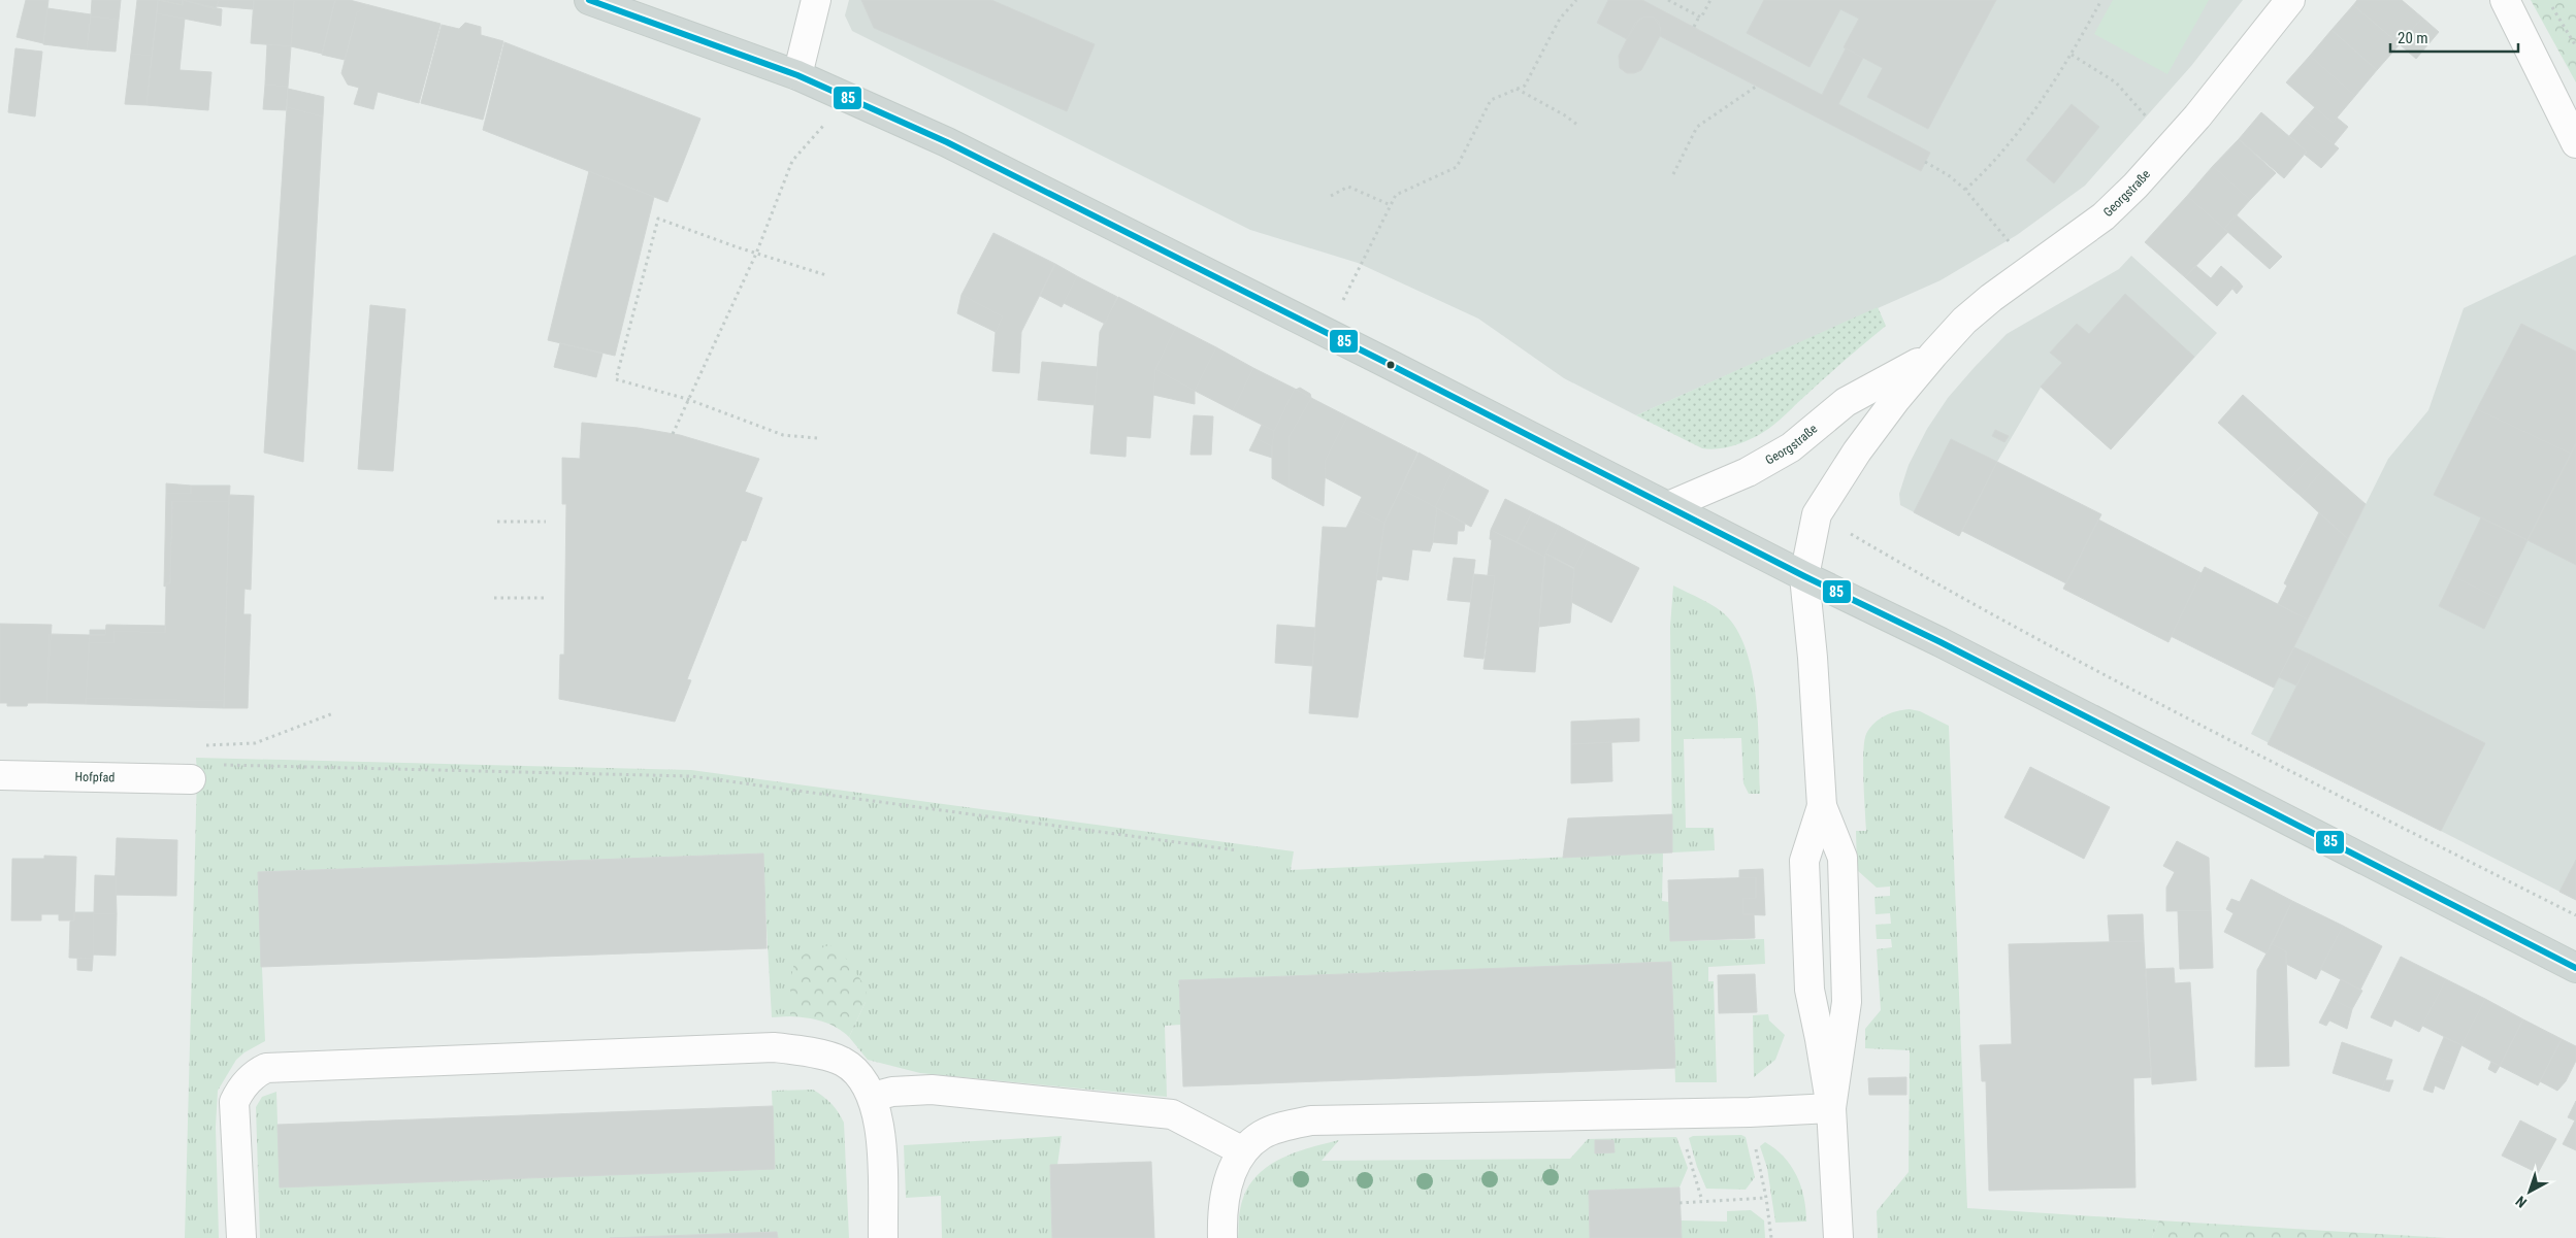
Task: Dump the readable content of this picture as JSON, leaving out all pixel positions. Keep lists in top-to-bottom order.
{
  "streets": {
    "street": ["Georgstraße", "Hofpfad"]
  },
  "lines": ["transit line 85"],
  "scale_bar": "20 m",
  "north": "bottom left"
}
